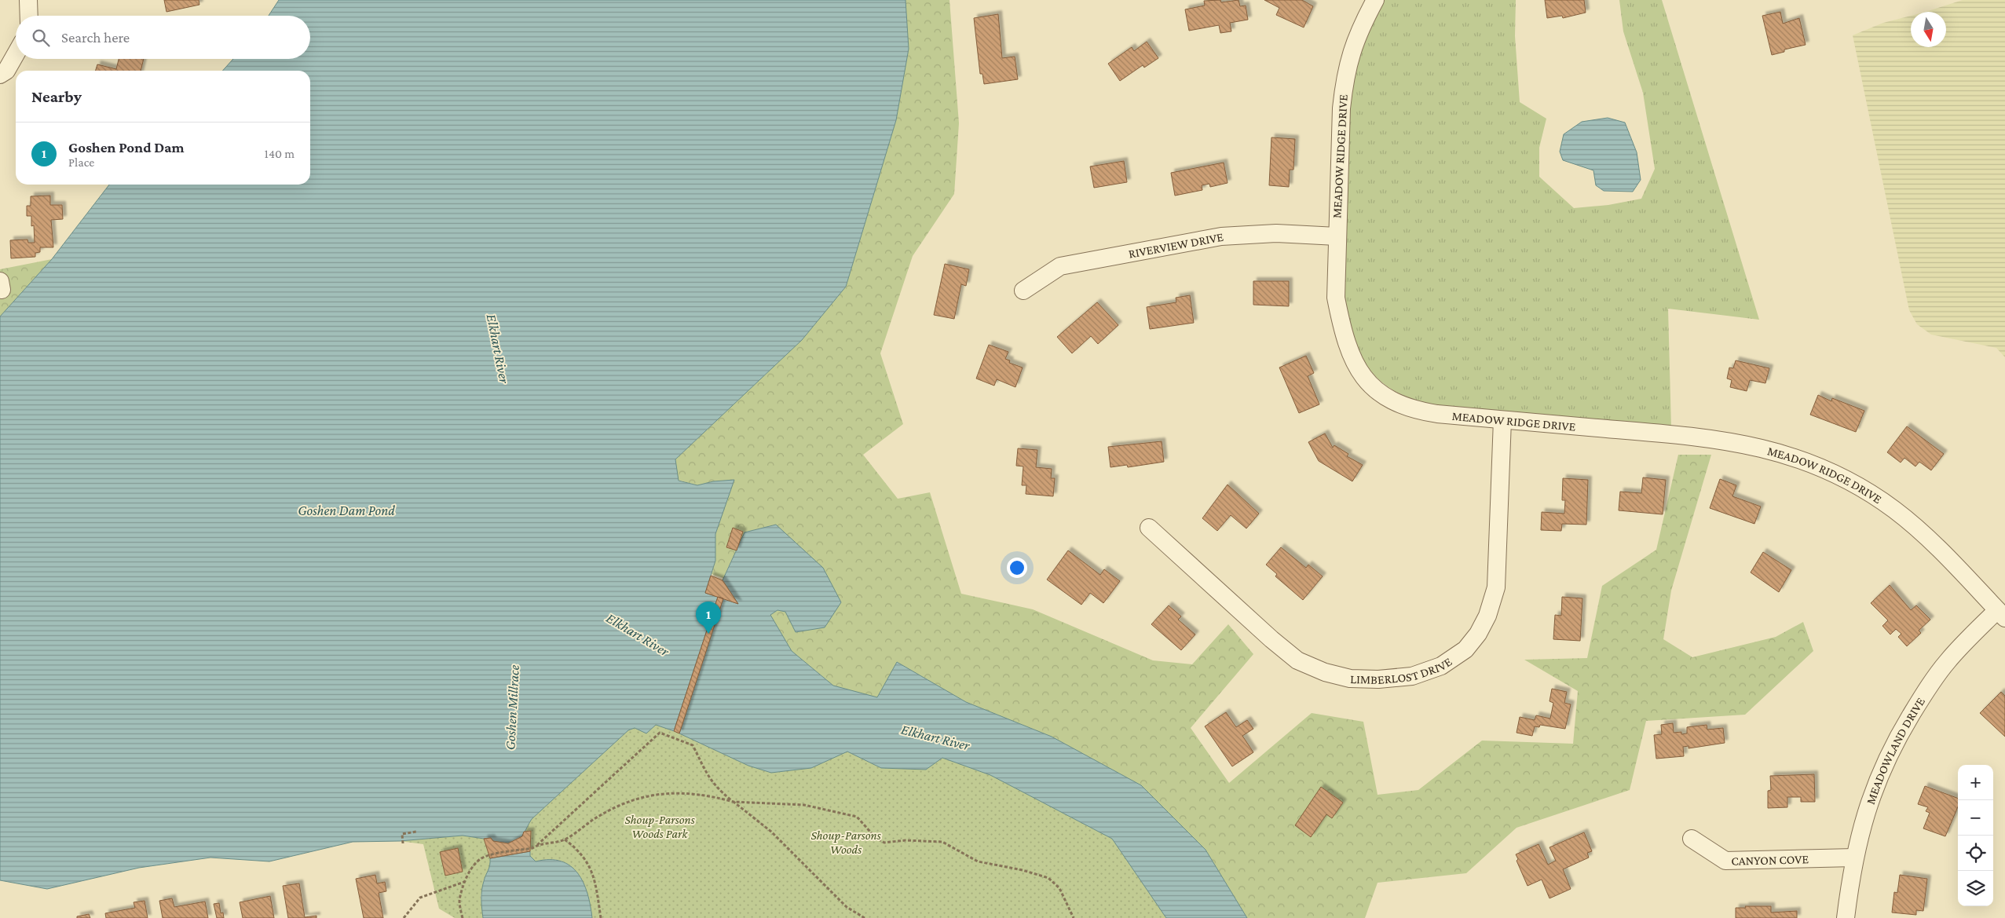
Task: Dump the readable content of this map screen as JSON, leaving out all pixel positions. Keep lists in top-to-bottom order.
{
  "streets": {
    "street": [
      "MEADOW RIDGE DRIVE",
      "RIVERVIEW DRIVE",
      "LIMBERLOST DRIVE",
      "MEADOWLAND DRIVE",
      "CANYON COVE"
    ]
  },
  "crossings": [
    ["MEADOW RIDGE DRIVE", "RIVERVIEW DRIVE"],
    ["MEADOW RIDGE DRIVE", "LIMBERLOST DRIVE"],
    ["MEADOW RIDGE DRIVE", "MEADOWLAND DRIVE"],
    ["MEADOWLAND DRIVE", "CANYON COVE"]
  ],
  "water": ["Elkhart River", "Goshen Dam Pond", "Goshen Millrace"],
  "parks": ["Shoup-Parsons Woods Park", "Shoup-Parsons Woods"],
  "north": "bottom",
  "page": {
    "search": "Search here",
    "heading": "Nearby",
    "list": [
      {
        "mark": "1",
        "name": "Goshen Pond Dam",
        "note": "Place",
        "value": "140 m"
      }
    ],
    "pins": "1",
    "map_buttons": ["+", "−"]
  }
}
